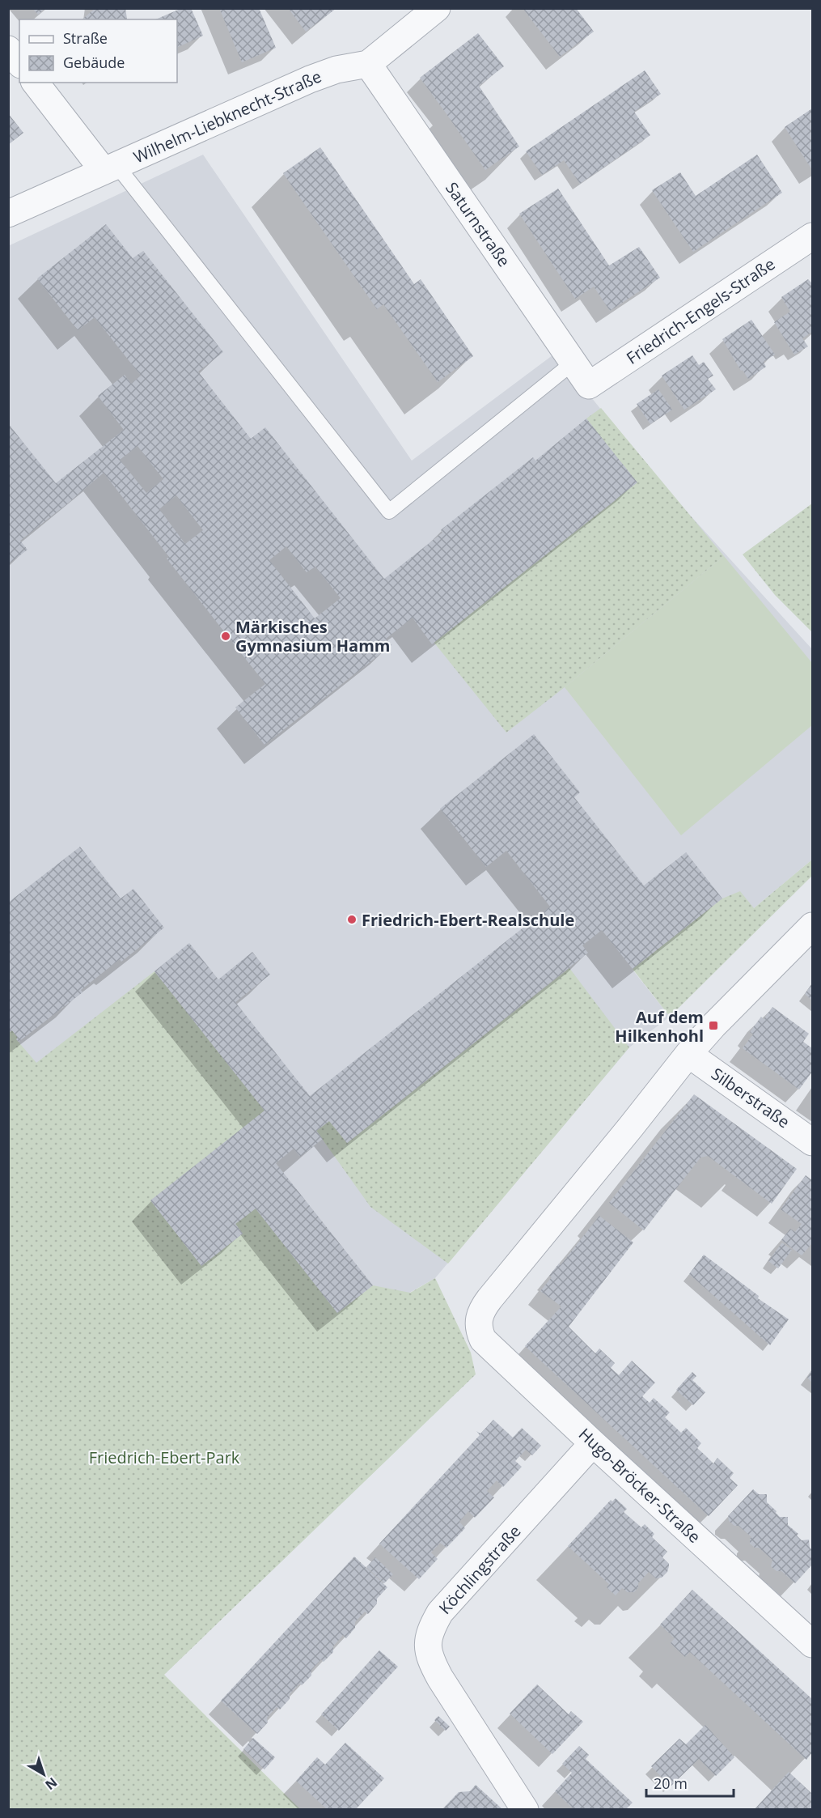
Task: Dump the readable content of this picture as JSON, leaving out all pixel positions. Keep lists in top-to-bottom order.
{
  "streets": {
    "street": [
      "Wilhelm-Liebknecht-Straße",
      "Saturnstraße",
      "Friedrich-Engels-Straße",
      "Silberstraße",
      "Hugo-Bröcker-Straße",
      "Köchlingstraße"
    ]
  },
  "crossings": [
    ["Wilhelm-Liebknecht-Straße", "Saturnstraße"],
    ["Saturnstraße", "Friedrich-Engels-Straße"],
    ["Silberstraße", "Hugo-Bröcker-Straße"],
    ["Hugo-Bröcker-Straße", "Köchlingstraße"]
  ],
  "parks": ["Friedrich-Ebert-Park"],
  "places": {
    "other": ["Märkisches Gymnasium Hamm", "Friedrich-Ebert-Realschule"],
    "transit": ["Auf dem Hilkenhohl"]
  },
  "legend": ["Straße", "Gebäude"],
  "scale_bar": "20 m",
  "north": "bottom right"
}
